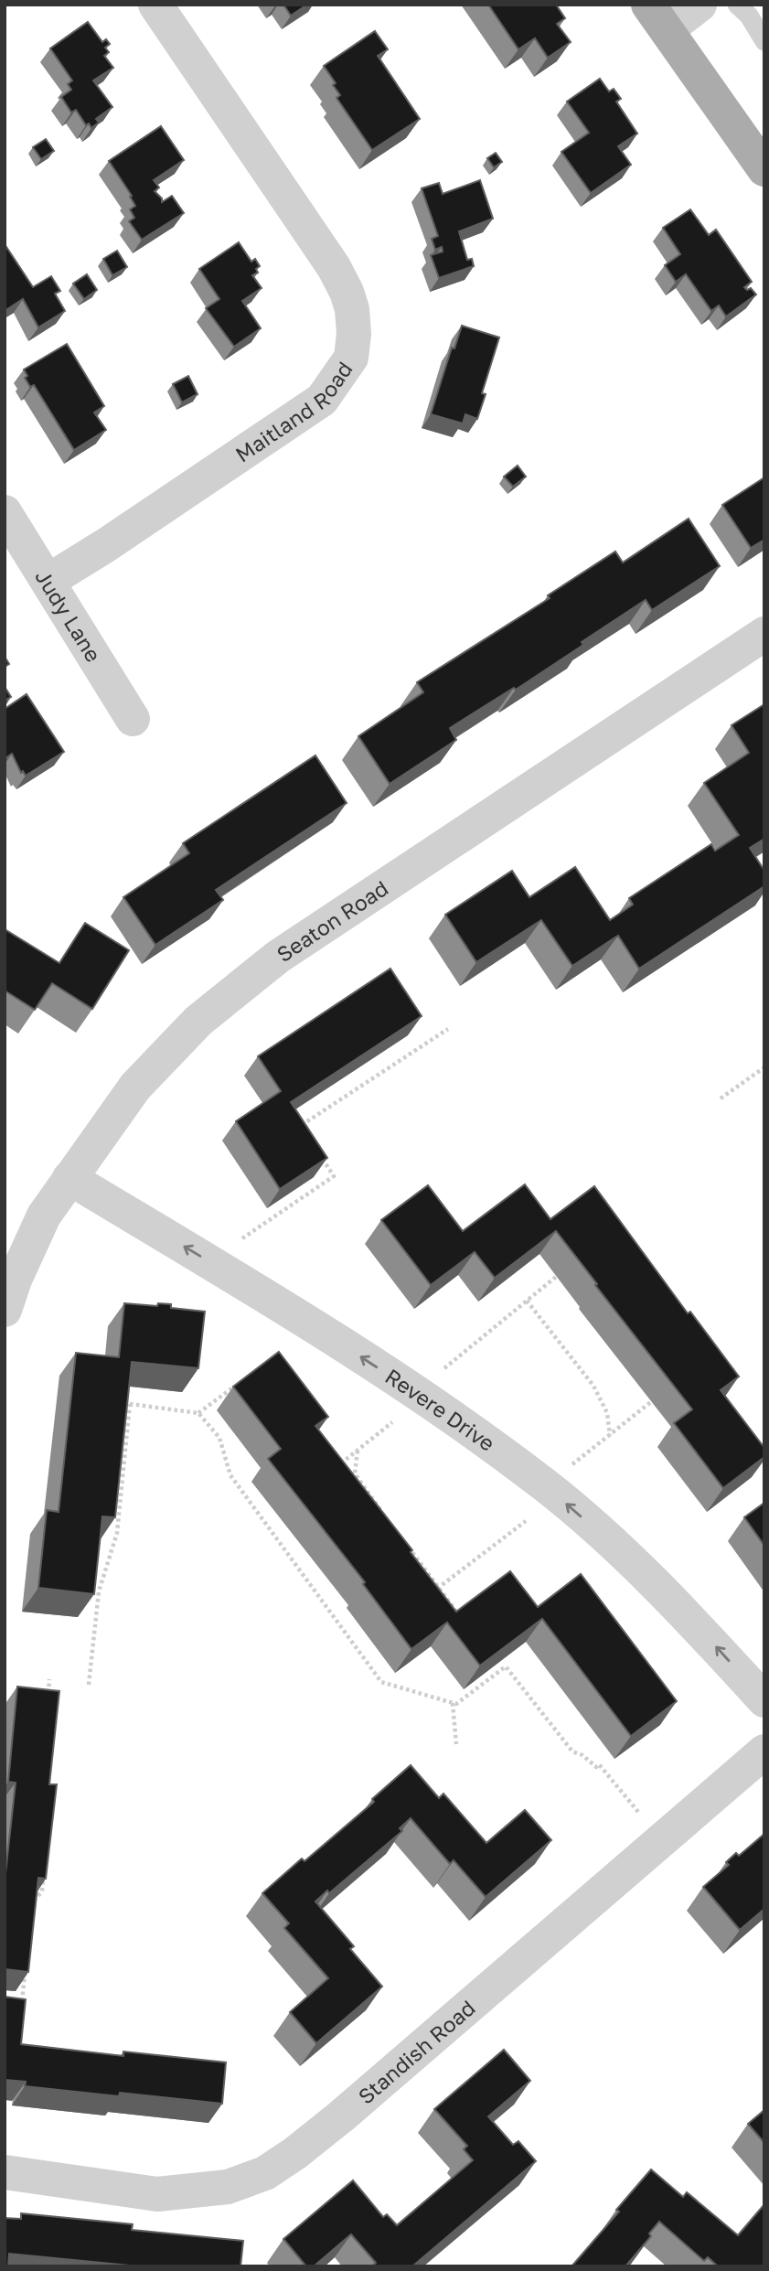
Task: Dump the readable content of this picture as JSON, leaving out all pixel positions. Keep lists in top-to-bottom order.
{
  "streets": {
    "street": [
      "Maitland Road",
      "Judy Lane",
      "Seaton Road",
      "Revere Drive",
      "Standish Road"
    ]
  },
  "crossings": [
    ["Maitland Road", "Judy Lane"],
    ["Seaton Road", "Revere Drive"]
  ],
  "one_way": ["Revere Drive"]
}
